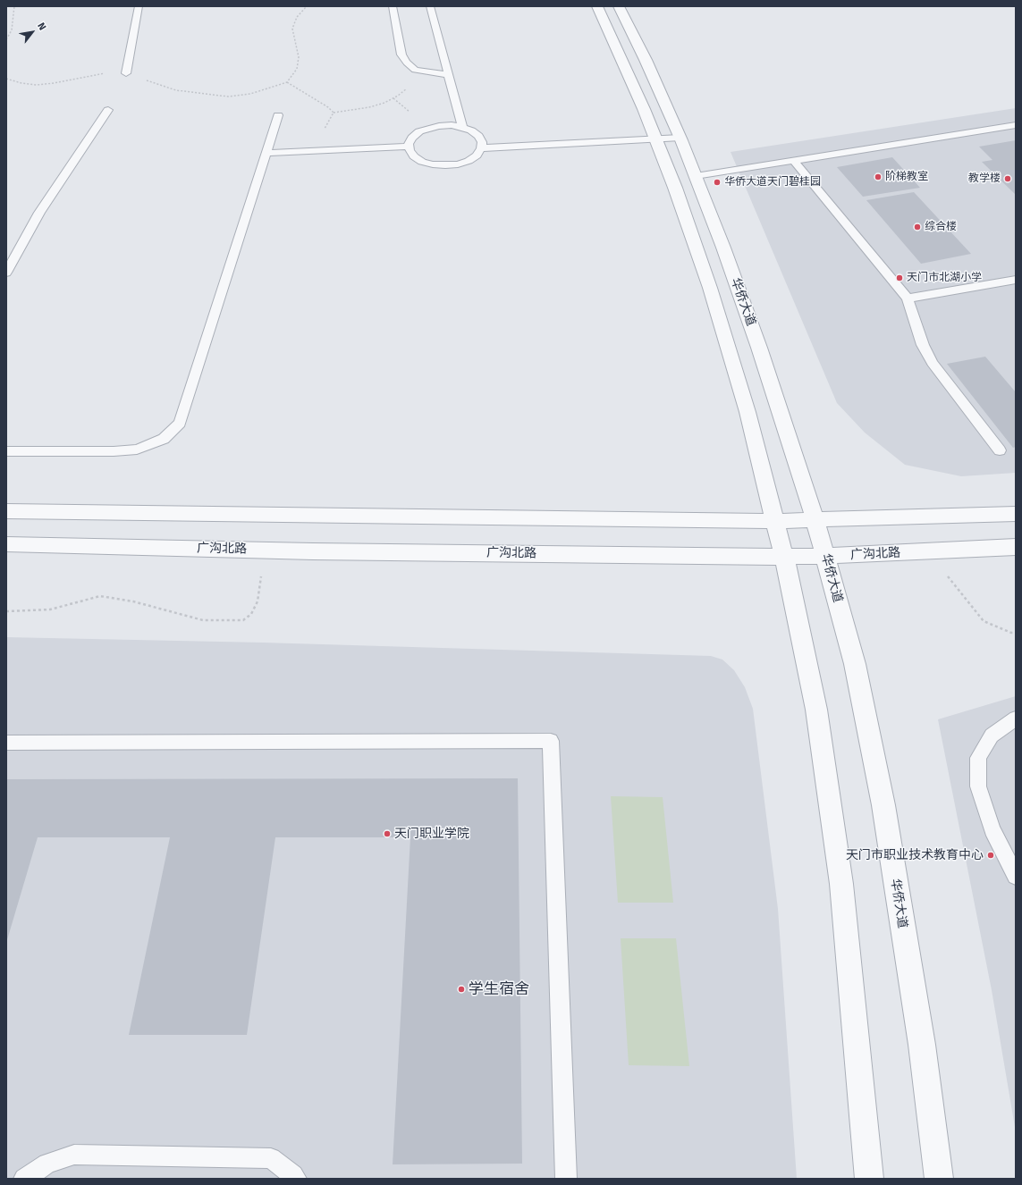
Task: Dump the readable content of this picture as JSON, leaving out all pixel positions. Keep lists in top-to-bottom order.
{
  "streets": {
    "street": ["华侨大道", "广沟北路"]
  },
  "crossings": [
    ["华侨大道", "广沟北路"]
  ],
  "places": [
    "阶梯教室",
    "教学楼",
    "华侨大道天门碧桂园",
    "综合楼",
    "天门市北湖小学",
    "天门职业学院",
    "天门市职业技术教育中心",
    "学生宿舍"
  ],
  "north": "top right"
}
